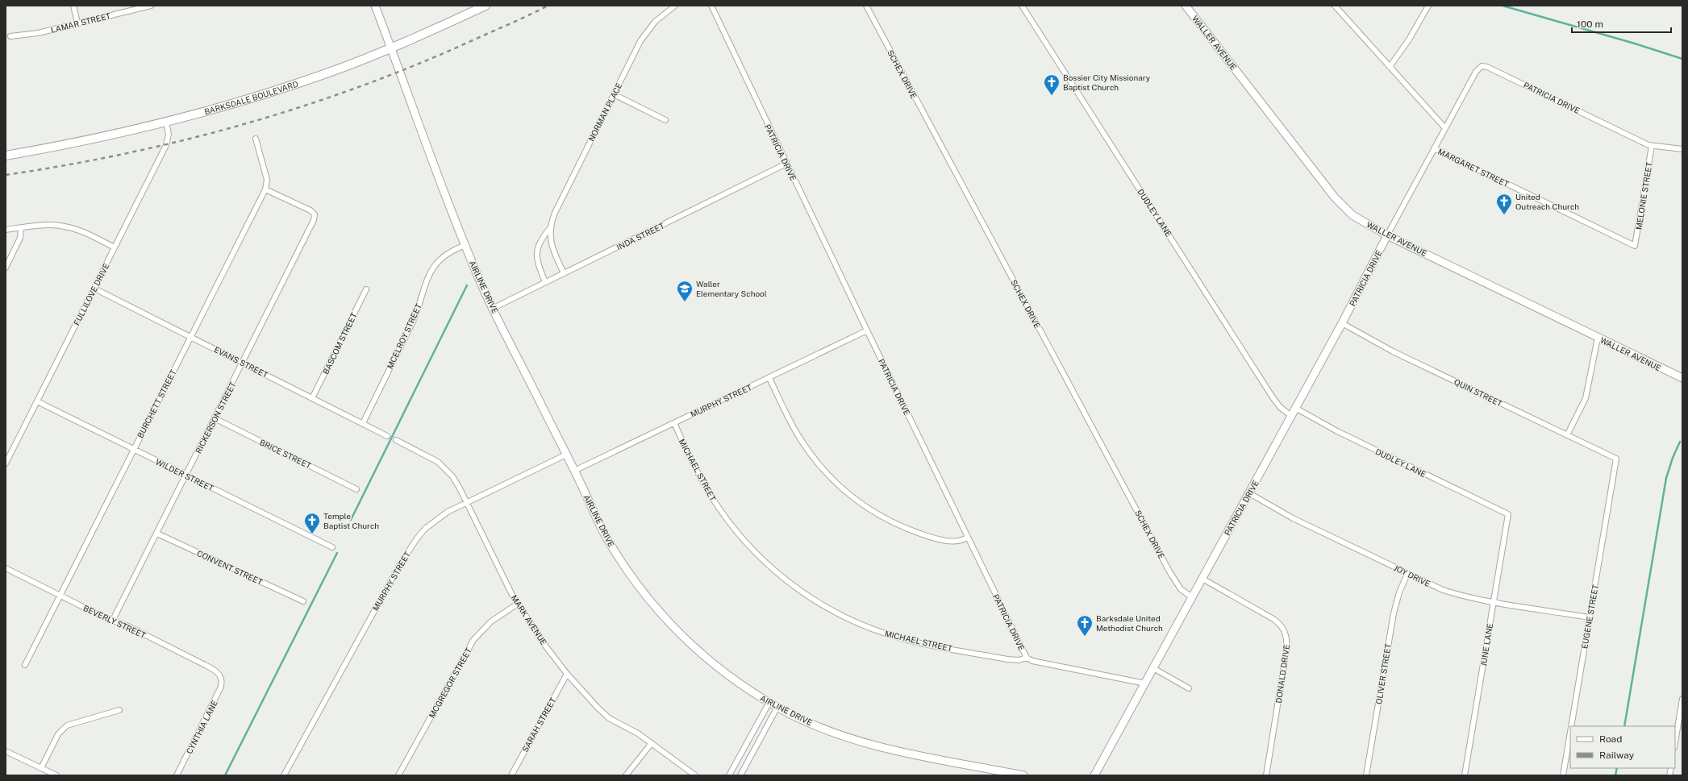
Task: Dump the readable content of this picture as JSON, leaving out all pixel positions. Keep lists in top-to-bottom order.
{
  "streets": {
    "main road": ["BARKSDALE BOULEVARD"],
    "street": [
      "LAMAR STREET",
      "WALLER AVENUE",
      "SCHEX DRIVE",
      "PATRICIA DRIVE",
      "NORMAN PLACE",
      "MARGARET STREET",
      "MELONIE STREET",
      "DUDLEY LANE",
      "INDA STREET",
      "AIRLINE DRIVE",
      "FULLILOVE DRIVE",
      "MCELROY STREET",
      "BASCOM STREET",
      "EVANS STREET",
      "QUIN STREET",
      "MURPHY STREET",
      "BURCHETT STREET",
      "RICKERSON STREET",
      "BRICE STREET",
      "MICHAEL STREET",
      "WILDER STREET",
      "CONVENT STREET",
      "JOY DRIVE",
      "EUGENE STREET",
      "MARK AVENUE",
      "BEVERLY STREET",
      "JUNE LANE",
      "DONALD DRIVE",
      "OLIVER STREET",
      "MCGREGOR STREET",
      "SARAH STREET",
      "CYNTHIA LANE"
    ]
  },
  "crossings": [
    ["WALLER AVENUE", "PATRICIA DRIVE"],
    ["SCHEX DRIVE", "PATRICIA DRIVE"],
    ["BARKSDALE BOULEVARD", "AIRLINE DRIVE"],
    ["BARKSDALE BOULEVARD", "FULLILOVE DRIVE"],
    ["PATRICIA DRIVE", "MARGARET STREET"],
    ["PATRICIA DRIVE", "MELONIE STREET"],
    ["PATRICIA DRIVE", "DUDLEY LANE"],
    ["PATRICIA DRIVE", "INDA STREET"],
    ["PATRICIA DRIVE", "QUIN STREET"],
    ["PATRICIA DRIVE", "MURPHY STREET"],
    ["PATRICIA DRIVE", "MICHAEL STREET"],
    ["PATRICIA DRIVE", "JOY DRIVE"],
    ["PATRICIA DRIVE", "DONALD DRIVE"],
    ["NORMAN PLACE", "INDA STREET"],
    ["MARGARET STREET", "MELONIE STREET"],
    ["DUDLEY LANE", "JUNE LANE"],
    ["INDA STREET", "AIRLINE DRIVE"],
    ["AIRLINE DRIVE", "MCELROY STREET"],
    ["AIRLINE DRIVE", "MURPHY STREET"],
    ["FULLILOVE DRIVE", "EVANS STREET"],
    ["FULLILOVE DRIVE", "WILDER STREET"],
    ["MCELROY STREET", "EVANS STREET"],
    ["BASCOM STREET", "EVANS STREET"],
    ["EVANS STREET", "BURCHETT STREET"],
    ["EVANS STREET", "RICKERSON STREET"],
    ["QUIN STREET", "EUGENE STREET"],
    ["MURPHY STREET", "MICHAEL STREET"],
    ["MURPHY STREET", "MARK AVENUE"],
    ["BURCHETT STREET", "RICKERSON STREET"],
    ["BURCHETT STREET", "WILDER STREET"],
    ["BURCHETT STREET", "BEVERLY STREET"],
    ["RICKERSON STREET", "BRICE STREET"],
    ["RICKERSON STREET", "WILDER STREET"],
    ["RICKERSON STREET", "CONVENT STREET"],
    ["RICKERSON STREET", "BEVERLY STREET"],
    ["JOY DRIVE", "EUGENE STREET"],
    ["JOY DRIVE", "JUNE LANE"],
    ["JOY DRIVE", "OLIVER STREET"],
    ["MARK AVENUE", "MCGREGOR STREET"],
    ["MARK AVENUE", "SARAH STREET"],
    ["BEVERLY STREET", "CYNTHIA LANE"]
  ],
  "places": {
    "church": [
      "Bossier City Missionary Baptist Church",
      "United Outreach Church",
      "Temple Baptist Church",
      "Barksdale United Methodist Church"
    ],
    "school or university": ["Waller Elementary School"]
  },
  "legend": ["Road", "Railway"],
  "scale_bar": "100 m"
}
